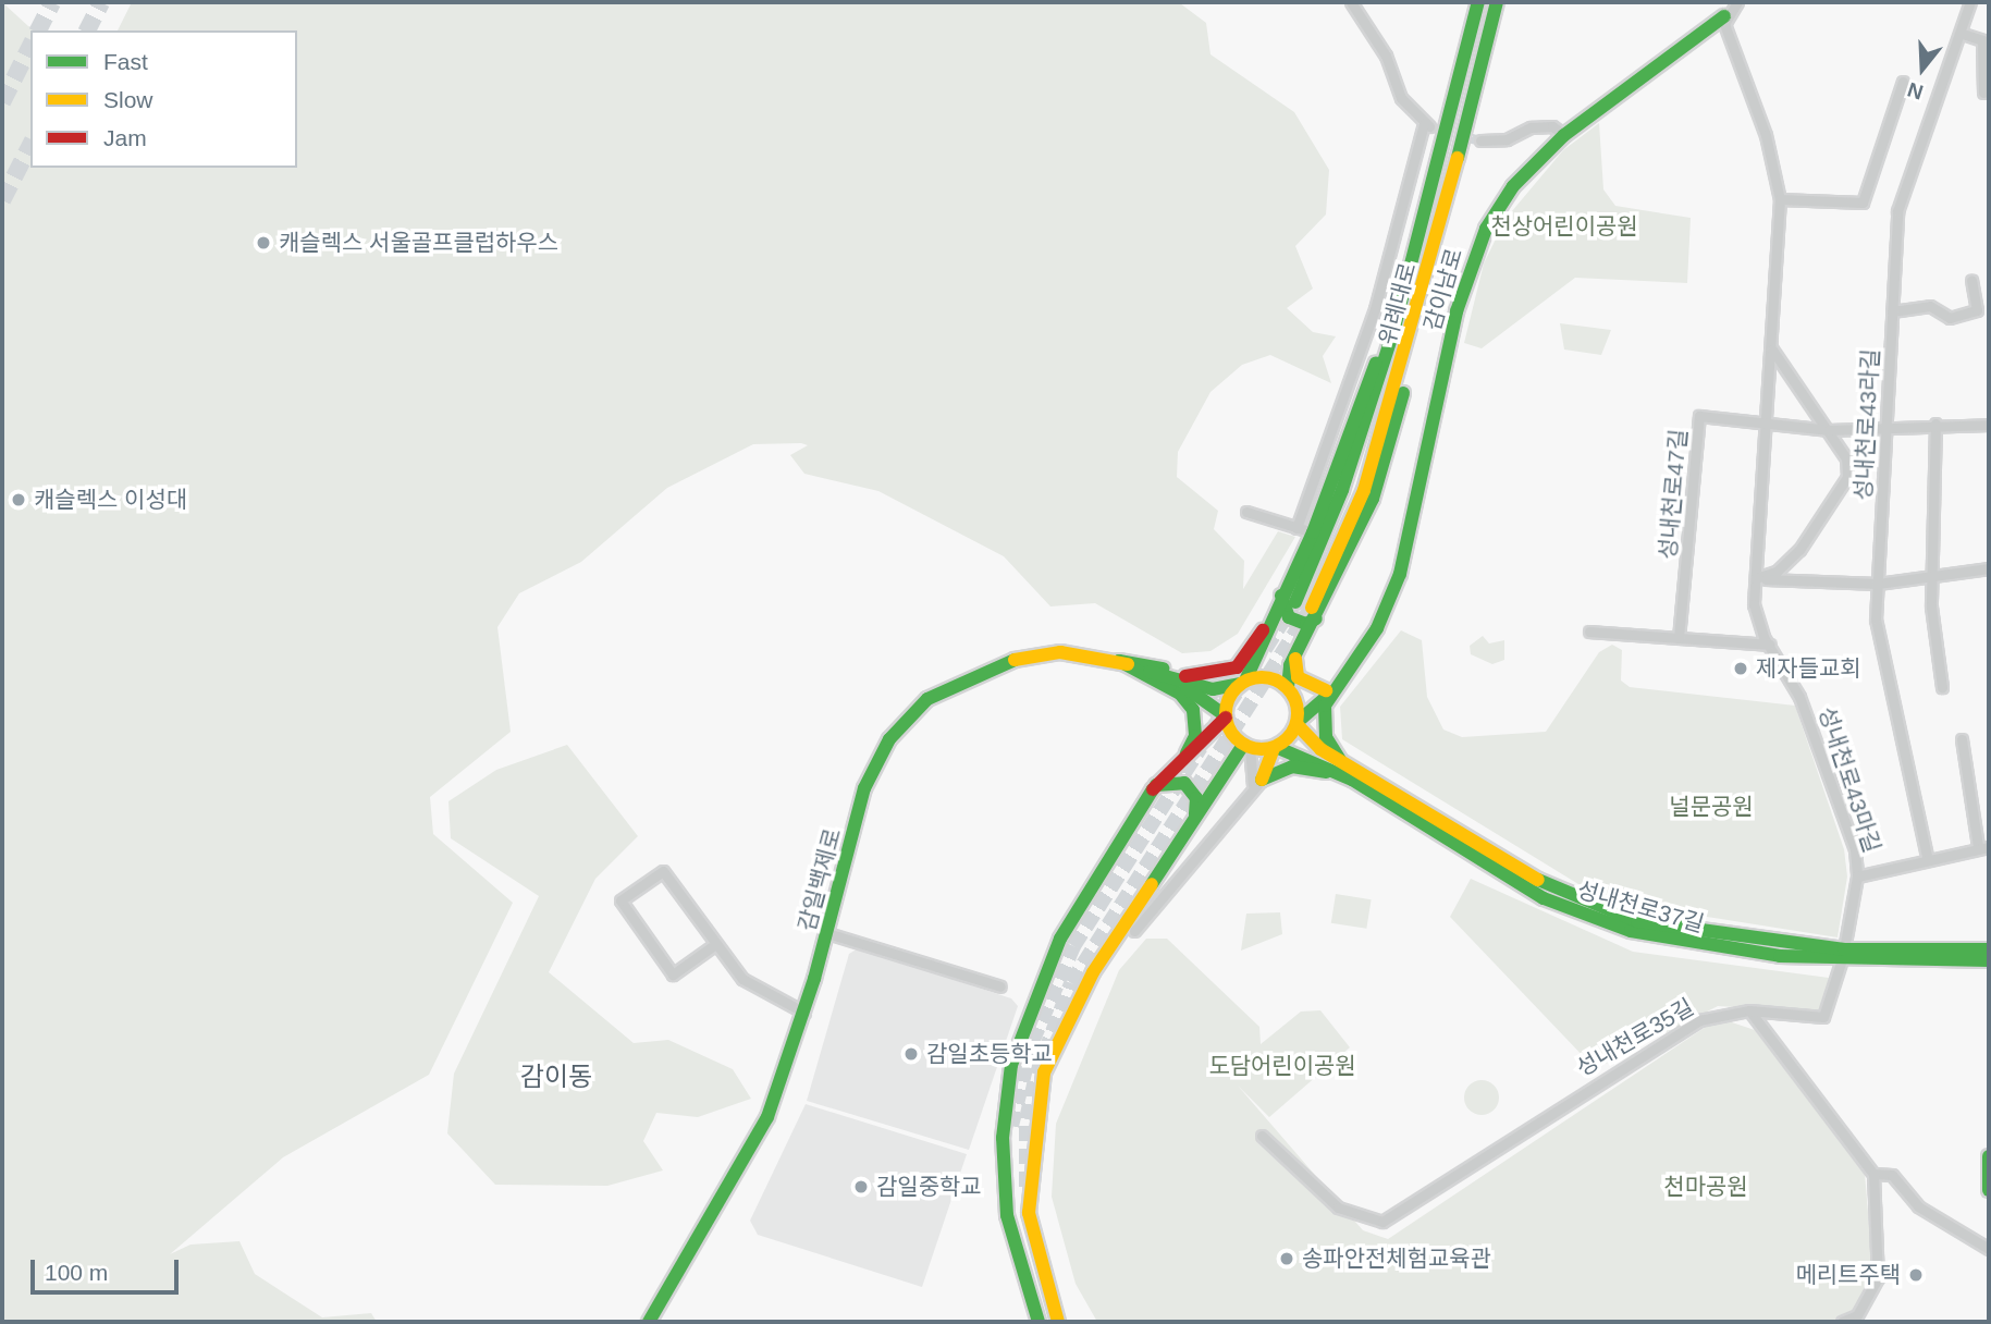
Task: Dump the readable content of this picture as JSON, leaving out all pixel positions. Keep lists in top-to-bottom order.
{
  "streets": {
    "main road": [
      "감이남로",
      "위례대로",
      "감일백제로",
      "성내천로37길"
    ],
    "street": [
      "성내천로43라길",
      "성내천로47길",
      "성내천로43마길",
      "성내천로35길"
    ]
  },
  "crossings": [
    ["감이남로", "위례대로"],
    ["감이남로", "성내천로43마길"],
    ["감이남로", "성내천로37길"],
    ["위례대로", "성내천로37길"],
    ["성내천로43라길", "성내천로47길"],
    ["성내천로47길", "성내천로43마길"],
    ["성내천로43마길", "성내천로37길"],
    ["성내천로43마길", "성내천로35길"]
  ],
  "districts": ["감이동"],
  "parks": [
    "천상어린이공원",
    "널문공원",
    "도담어린이공원",
    "천마공원"
  ],
  "places": [
    "캐슬렉스 서울골프클럽하우스",
    "캐슬렉스 이성대",
    "제자들교회",
    "감일초등학교",
    "감일중학교",
    "송파안전체험교육관",
    "메리트주택"
  ],
  "legend": ["Fast", "Slow", "Jam"],
  "scale_bar": "100 m",
  "north": "bottom"
}
